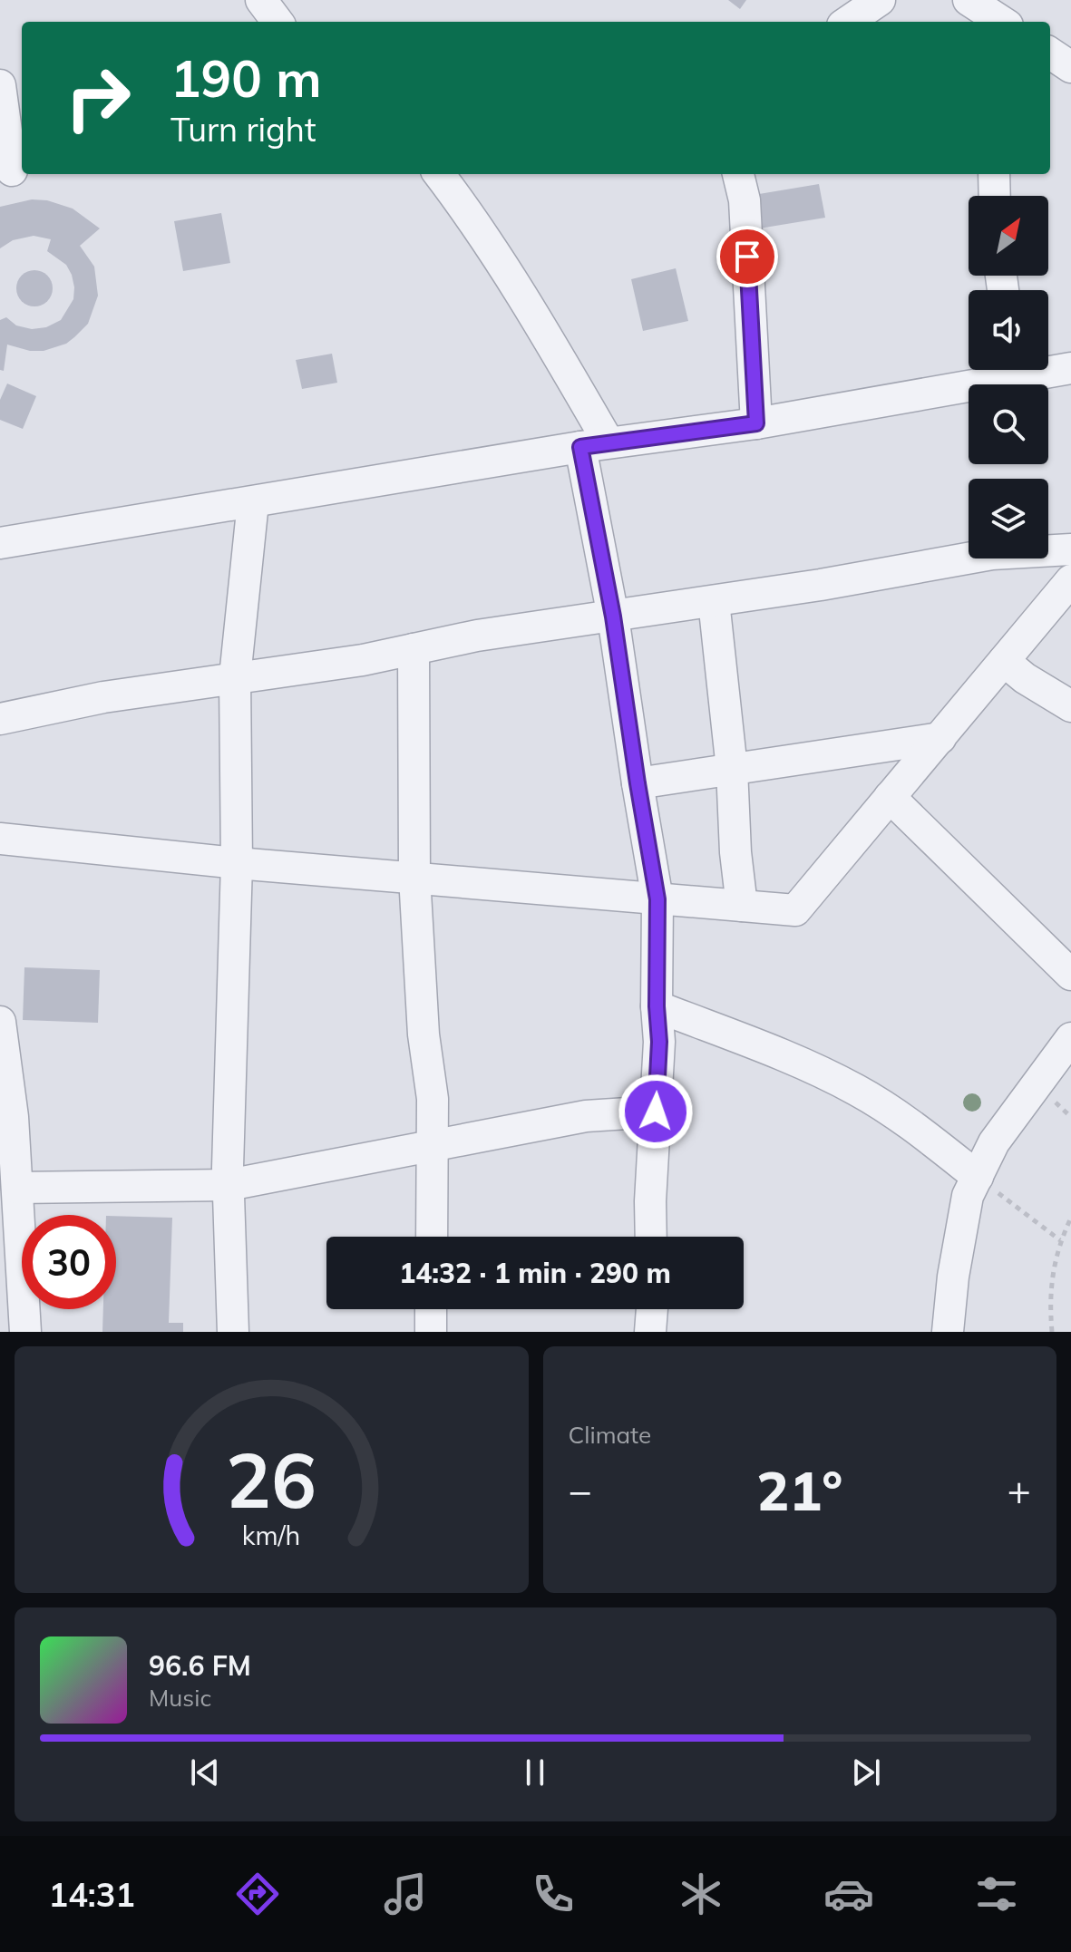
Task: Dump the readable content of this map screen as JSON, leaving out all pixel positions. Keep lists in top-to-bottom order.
{
  "north": "top right",
  "page": {
    "turn": ["190 m", "Turn right"],
    "limit": "30",
    "trip": "14:32 · 1 min · 290 m",
    "tile": "Climate",
    "heat": ["−", "21°", "+"],
    "song": ["96.6 FM", "Music"],
    "tabs": "14:31",
    "gauge": ["26", "km/h"]
  }
}
